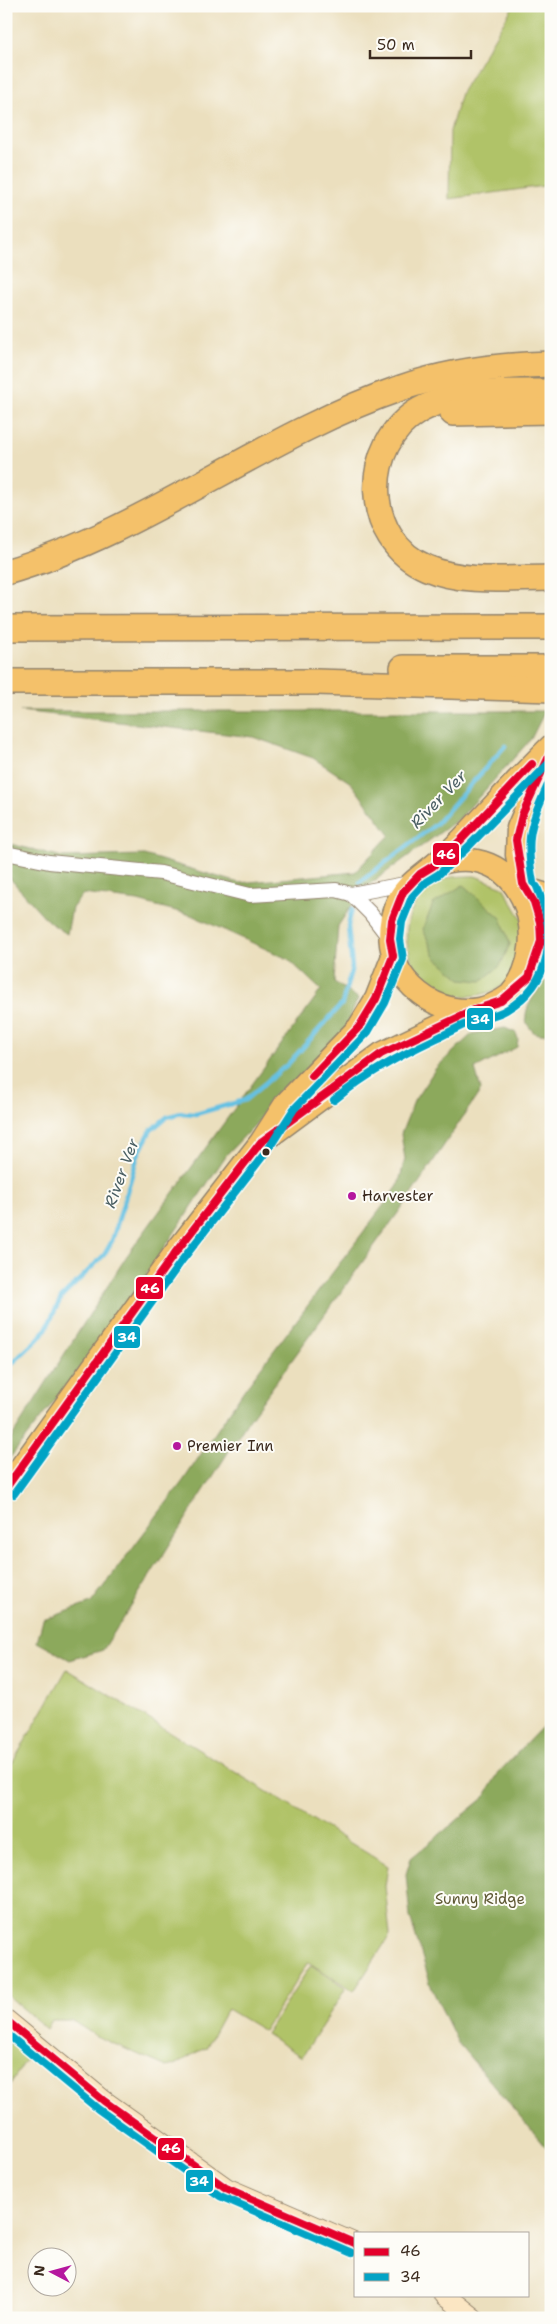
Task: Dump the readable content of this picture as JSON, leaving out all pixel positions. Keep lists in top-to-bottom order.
{
  "water": ["River Ver"],
  "parks": ["Sunny Ridge"],
  "places": ["Harvester", "Premier Inn"],
  "lines": ["transit line 46", "transit line 34"],
  "legend": ["46", "34"],
  "scale_bar": "50 m",
  "north": "left"
}
